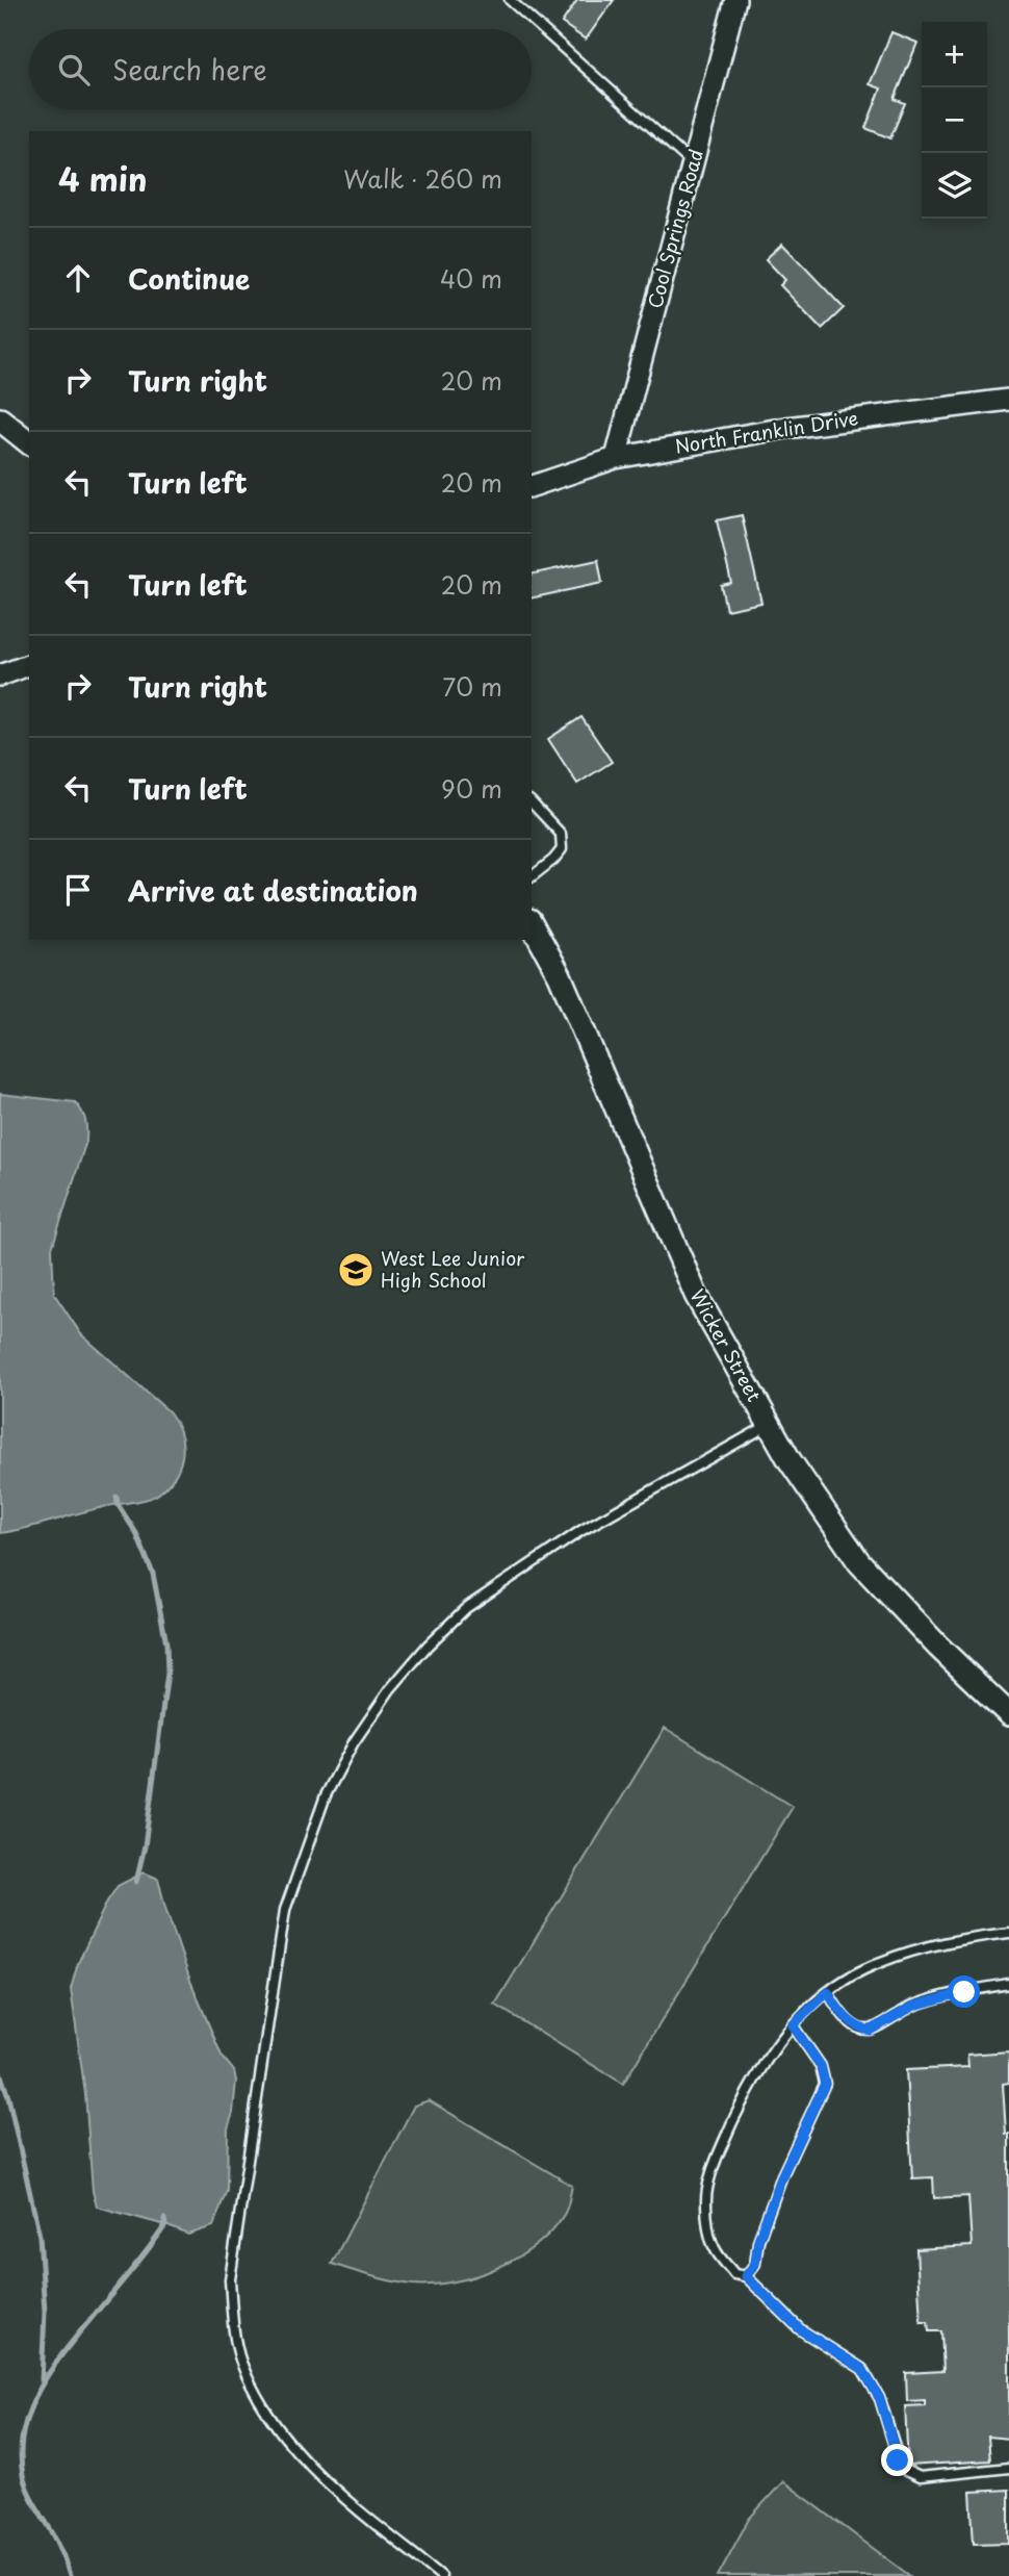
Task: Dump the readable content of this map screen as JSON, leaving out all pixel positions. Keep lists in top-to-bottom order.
{
  "streets": {
    "main road": ["Wicker Street"],
    "street": ["Cool Springs Road", "North Franklin Drive"]
  },
  "crossings": [
    ["Cool Springs Road", "North Franklin Drive"]
  ],
  "places": {
    "school or university": ["West Lee Junior High School"]
  },
  "page": {
    "map_buttons": ["+", "−"],
    "search": "Search here",
    "heading": ["4 min", "Walk · 260 m"],
    "list": [
      ["Continue", "40 m"],
      ["Turn right", "20 m"],
      ["Turn left", "20 m"],
      ["Turn left", "20 m"],
      ["Turn right", "70 m"],
      ["Turn left", "90 m"],
      "Arrive at destination"
    ]
  }
}
